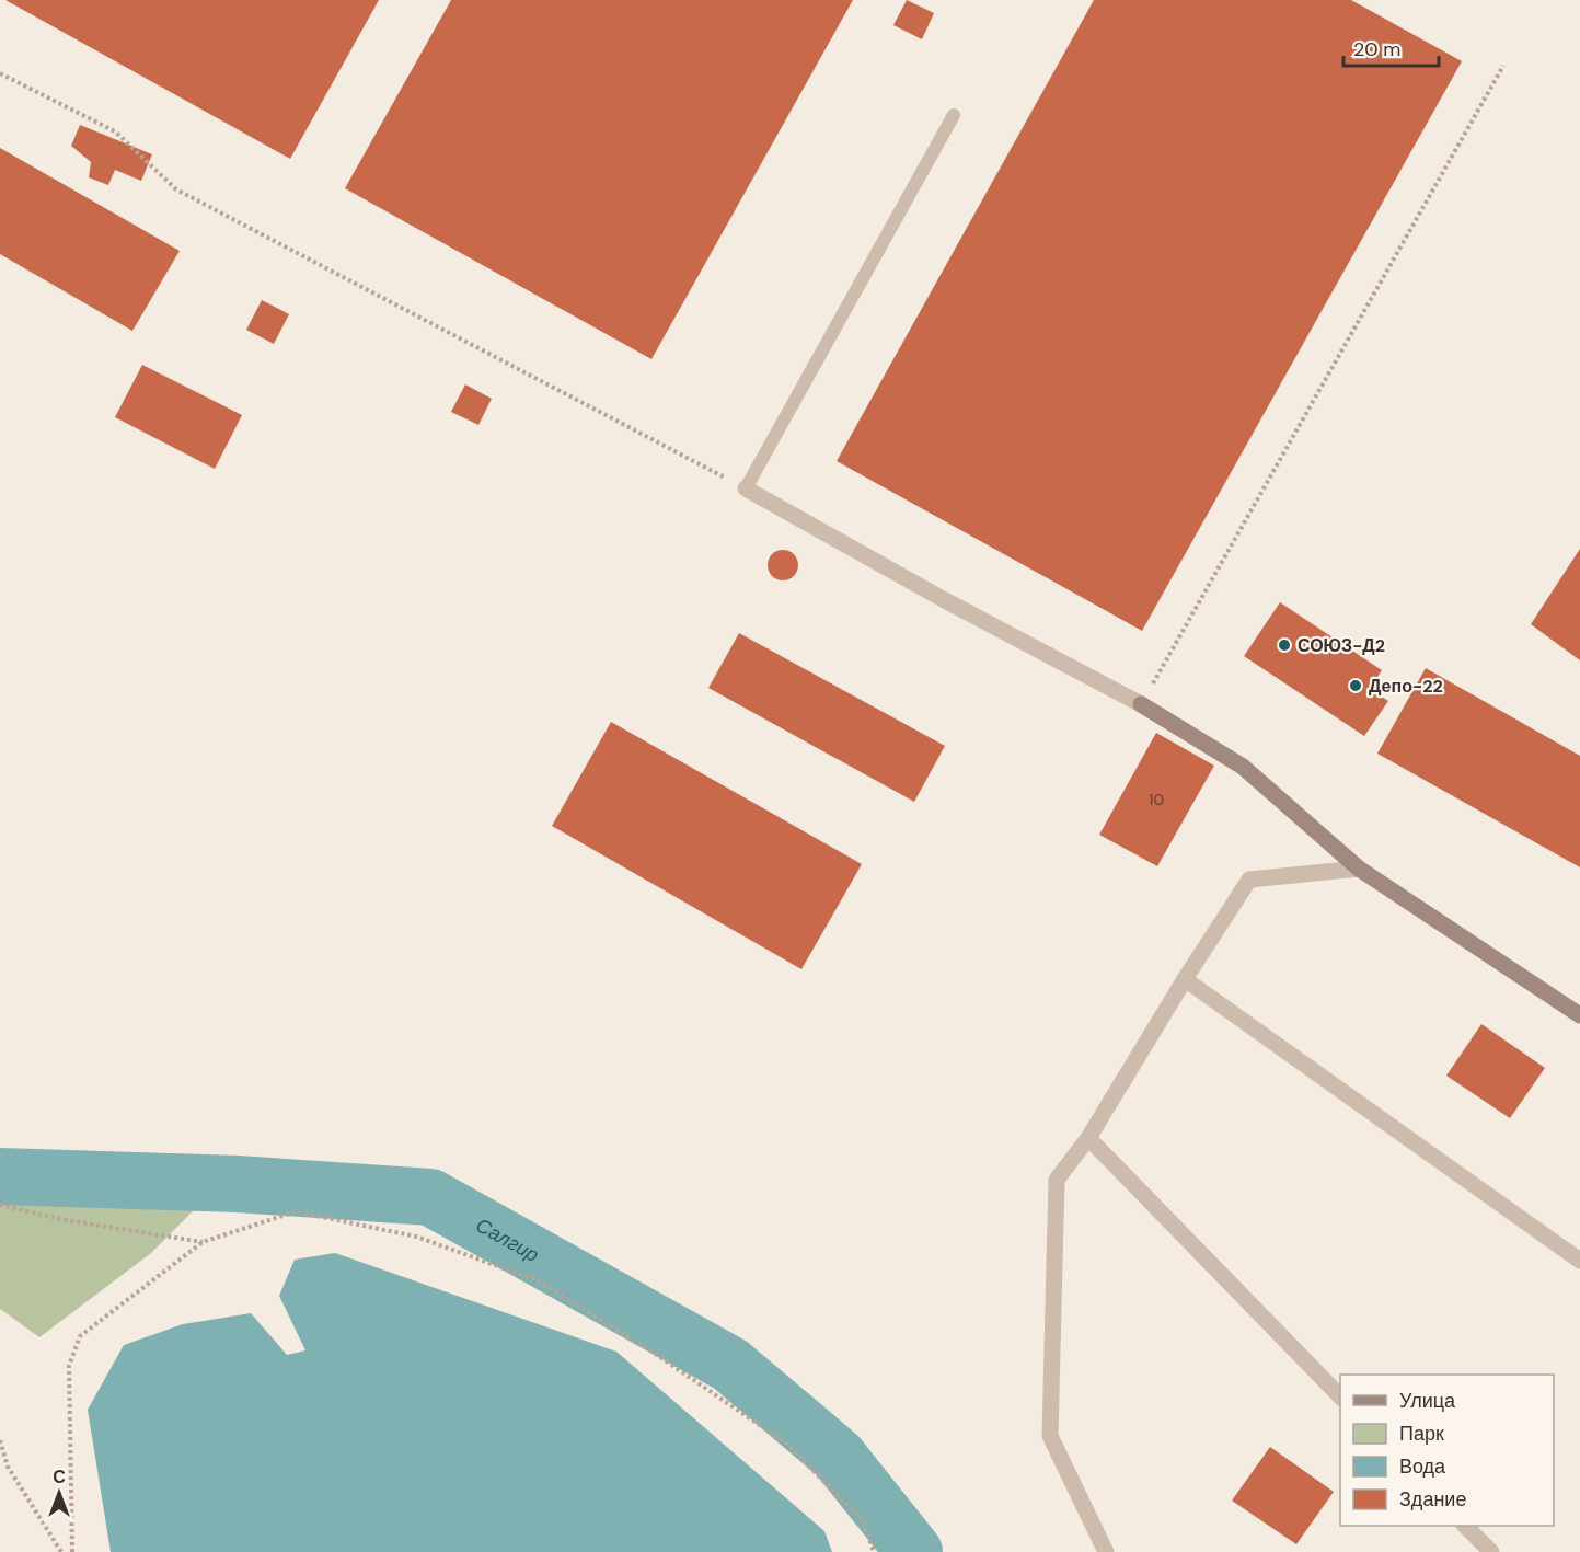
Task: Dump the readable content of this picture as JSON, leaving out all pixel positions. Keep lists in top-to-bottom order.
{
  "water": ["Салгир"],
  "places": ["СОЮЗ-Д2", "Депо-22"],
  "house_numbers": ["10"],
  "legend": [
    "Улица",
    "Парк",
    "Вода",
    "Здание"
  ],
  "scale_bar": "20 m",
  "north": "top"
}
